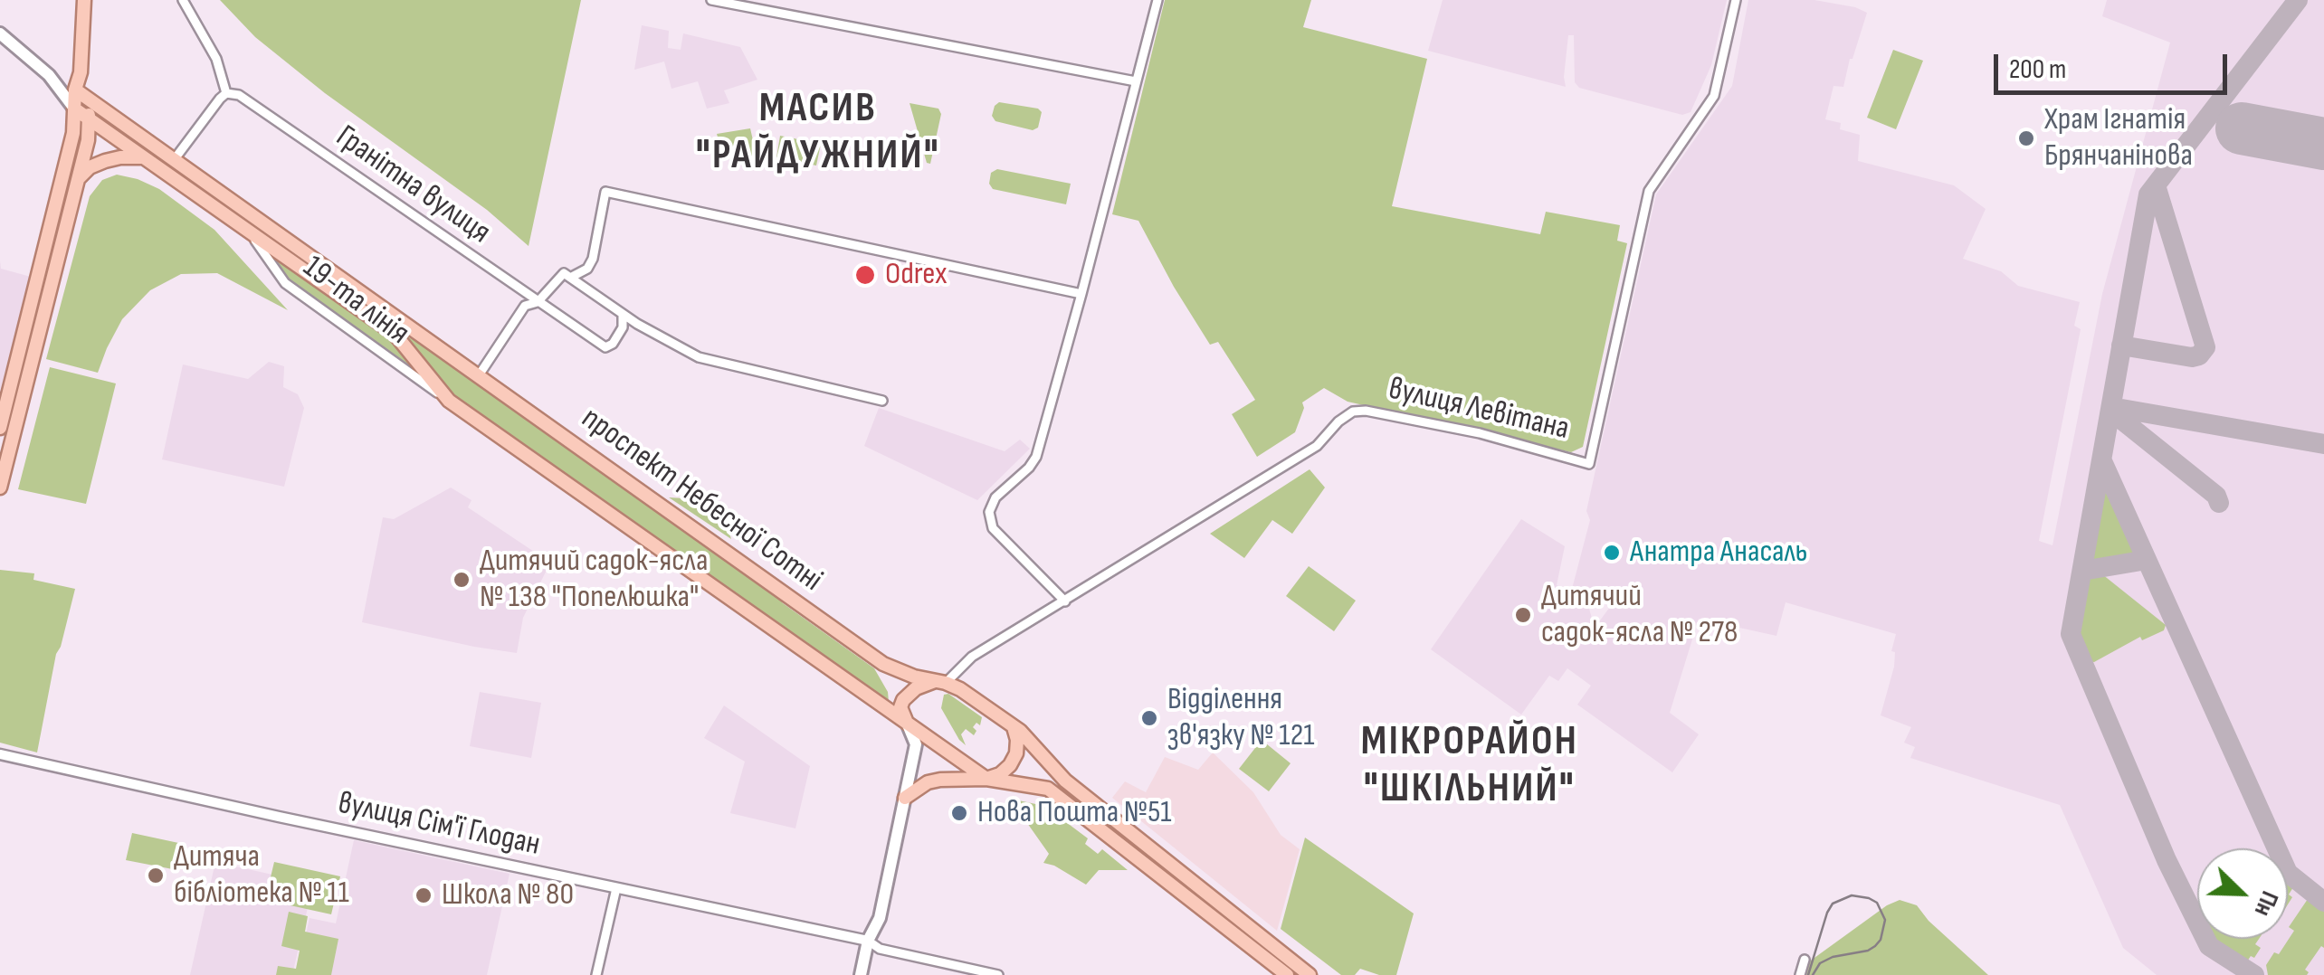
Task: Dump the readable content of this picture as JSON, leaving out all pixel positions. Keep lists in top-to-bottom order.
{
  "streets": {
    "main road": ["вулиця Левітана", "проспект Небесної Сотні"],
    "street": ["Гранітна вулиця", "19-та лінія", "вулиця Сім'ї Глодан"]
  },
  "crossings": [
    ["19-та лінія", "проспект Небесної Сотні"],
    ["вулиця Левітана", "проспект Небесної Сотні"],
    ["вулиця Левітана", "вулиця Сім'ї Глодан"]
  ],
  "districts": ["МАСИВ \"РАЙДУЖНИЙ\"", "МІКРОРАЙОН \"ШКІЛЬНИЙ\""],
  "places": [
    "Храм Ігнатія Брянчанінова",
    "Odrex",
    "Анатра Анасаль",
    "Дитячий садок-ясла № 138 \"Попелюшка\"",
    "Дитячий садок-ясла № 278",
    "Відділення зв'язку № 121",
    "Нова Пошта №51",
    "Дитяча бібліотека № 11",
    "Школа № 80"
  ],
  "scale_bar": "200 m",
  "north": "bottom right"
}
